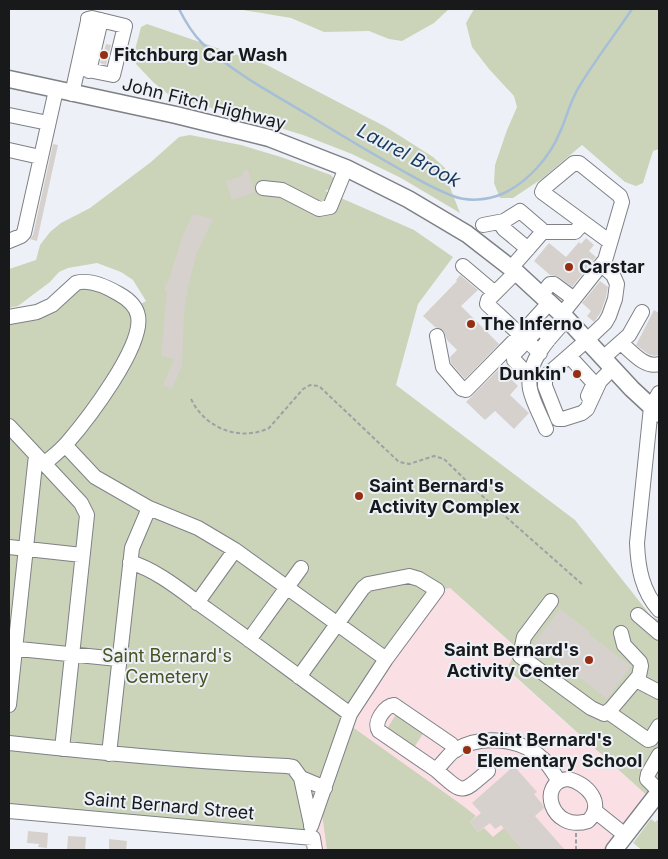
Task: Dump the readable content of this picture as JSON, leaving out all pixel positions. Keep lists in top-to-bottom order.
{
  "streets": {
    "main road": ["John Fitch Highway"],
    "street": ["Saint Bernard Street"]
  },
  "water": ["Laurel Brook"],
  "parks": ["Saint Bernard's Cemetery"],
  "places": [
    "Fitchburg Car Wash",
    "Carstar",
    "The Inferno",
    "Dunkin'",
    "Saint Bernard's Activity Complex",
    "Saint Bernard's Activity Center",
    "Saint Bernard's Elementary School"
  ]
}
